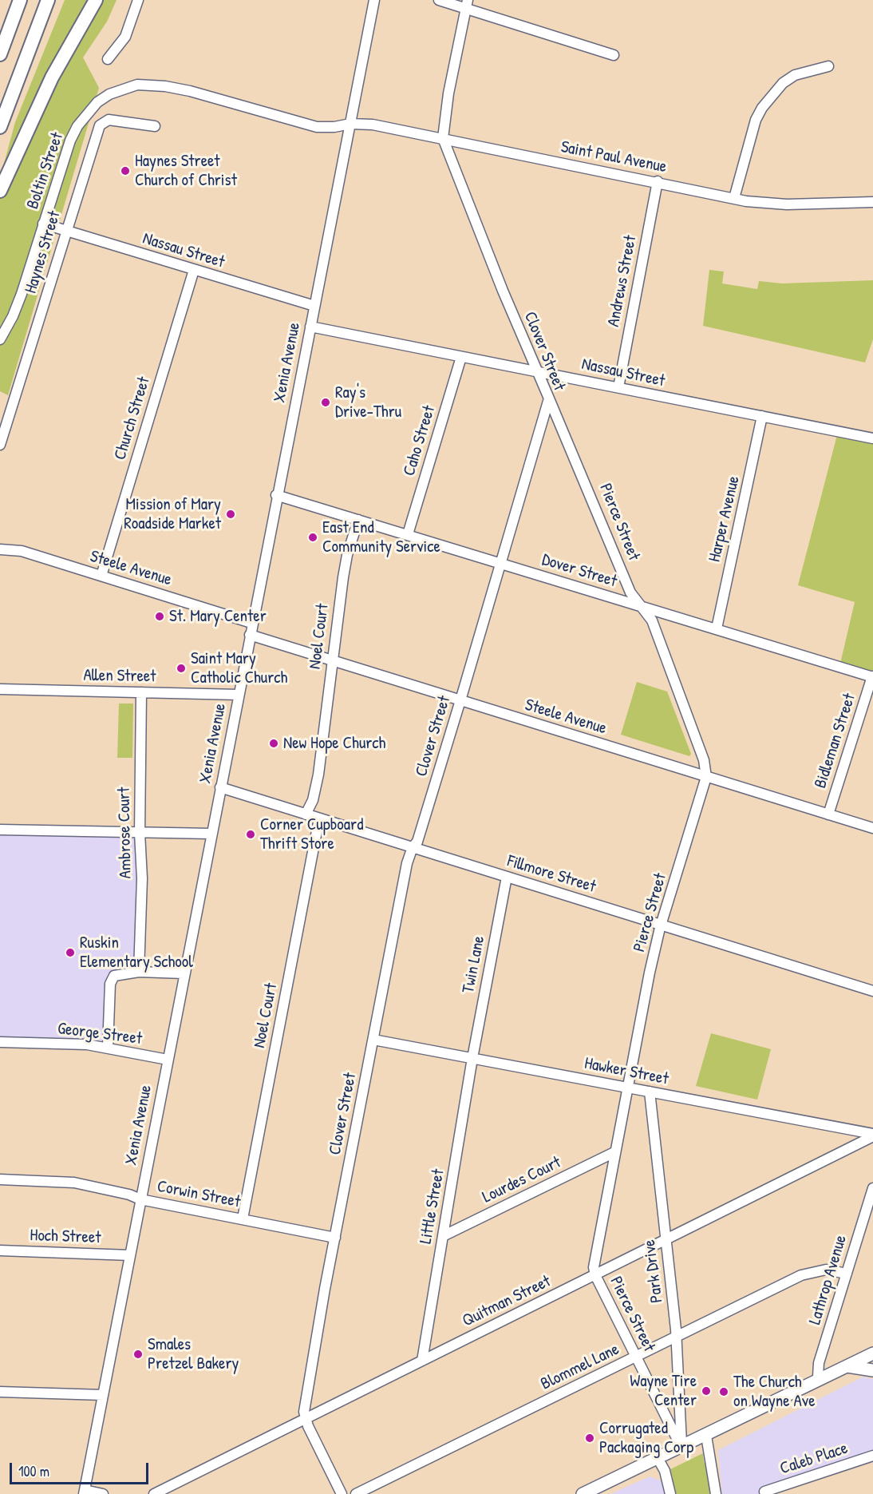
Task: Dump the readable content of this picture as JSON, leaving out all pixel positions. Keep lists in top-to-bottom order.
{
  "streets": {
    "street": [
      "Saint Paul Avenue",
      "Boltin Street",
      "Nassau Street",
      "Haynes Street",
      "Andrews Street",
      "Clover Street",
      "Xenia Avenue",
      "Church Street",
      "Caho Street",
      "Harper Avenue",
      "Pierce Street",
      "Steele Avenue",
      "Dover Street",
      "Noel Court",
      "Allen Street",
      "Bidleman Street",
      "Ambrose Court",
      "Fillmore Street",
      "Twin Lane",
      "George Street",
      "Hawker Street",
      "Lourdes Court",
      "Corwin Street",
      "Little Street",
      "Hoch Street",
      "Park Drive",
      "Lathrop Avenue",
      "Quitman Street",
      "Blommel Lane",
      "Caleb Place"
    ]
  },
  "crossings": [
    ["Saint Paul Avenue", "Boltin Street"],
    ["Saint Paul Avenue", "Andrews Street"],
    ["Saint Paul Avenue", "Clover Street"],
    ["Saint Paul Avenue", "Xenia Avenue"],
    ["Boltin Street", "Nassau Street"],
    ["Boltin Street", "Xenia Avenue"],
    ["Nassau Street", "Haynes Street"],
    ["Nassau Street", "Andrews Street"],
    ["Nassau Street", "Clover Street"],
    ["Nassau Street", "Xenia Avenue"],
    ["Nassau Street", "Church Street"],
    ["Nassau Street", "Caho Street"],
    ["Nassau Street", "Harper Avenue"],
    ["Clover Street", "Pierce Street"],
    ["Clover Street", "Steele Avenue"],
    ["Clover Street", "Dover Street"],
    ["Clover Street", "Fillmore Street"],
    ["Clover Street", "Hawker Street"],
    ["Clover Street", "Corwin Street"],
    ["Clover Street", "Quitman Street"],
    ["Xenia Avenue", "Steele Avenue"],
    ["Xenia Avenue", "Dover Street"],
    ["Xenia Avenue", "Allen Street"],
    ["Xenia Avenue", "Fillmore Street"],
    ["Xenia Avenue", "George Street"],
    ["Xenia Avenue", "Corwin Street"],
    ["Xenia Avenue", "Hoch Street"],
    ["Church Street", "Steele Avenue"],
    ["Caho Street", "Dover Street"],
    ["Harper Avenue", "Dover Street"],
    ["Pierce Street", "Steele Avenue"],
    ["Pierce Street", "Dover Street"],
    ["Pierce Street", "Fillmore Street"],
    ["Pierce Street", "Hawker Street"],
    ["Pierce Street", "Lourdes Court"],
    ["Pierce Street", "Park Drive"],
    ["Pierce Street", "Quitman Street"],
    ["Pierce Street", "Blommel Lane"],
    ["Steele Avenue", "Noel Court"],
    ["Steele Avenue", "Bidleman Street"],
    ["Dover Street", "Noel Court"],
    ["Dover Street", "Bidleman Street"],
    ["Noel Court", "Fillmore Street"],
    ["Noel Court", "Corwin Street"],
    ["Allen Street", "Ambrose Court"],
    ["Fillmore Street", "Twin Lane"],
    ["Twin Lane", "Hawker Street"],
    ["Twin Lane", "Little Street"],
    ["Hawker Street", "Little Street"],
    ["Hawker Street", "Park Drive"],
    ["Hawker Street", "Quitman Street"],
    ["Lourdes Court", "Little Street"],
    ["Little Street", "Quitman Street"],
    ["Park Drive", "Quitman Street"],
    ["Park Drive", "Blommel Lane"],
    ["Lathrop Avenue", "Blommel Lane"]
  ],
  "places": [
    "Haynes Street Church of Christ",
    "Ray's Drive-Thru",
    "Mission of Mary Roadside Market",
    "East End Community Service",
    "St. Mary Center",
    "Saint Mary Catholic Church",
    "New Hope Church",
    "Corner Cupboard Thrift Store",
    "Ruskin Elementary School",
    "Smales Pretzel Bakery",
    "Wayne Tire Center",
    "The Church on Wayne Ave",
    "Corrugated Packaging Corp"
  ],
  "scale_bar": "100 m"
}
